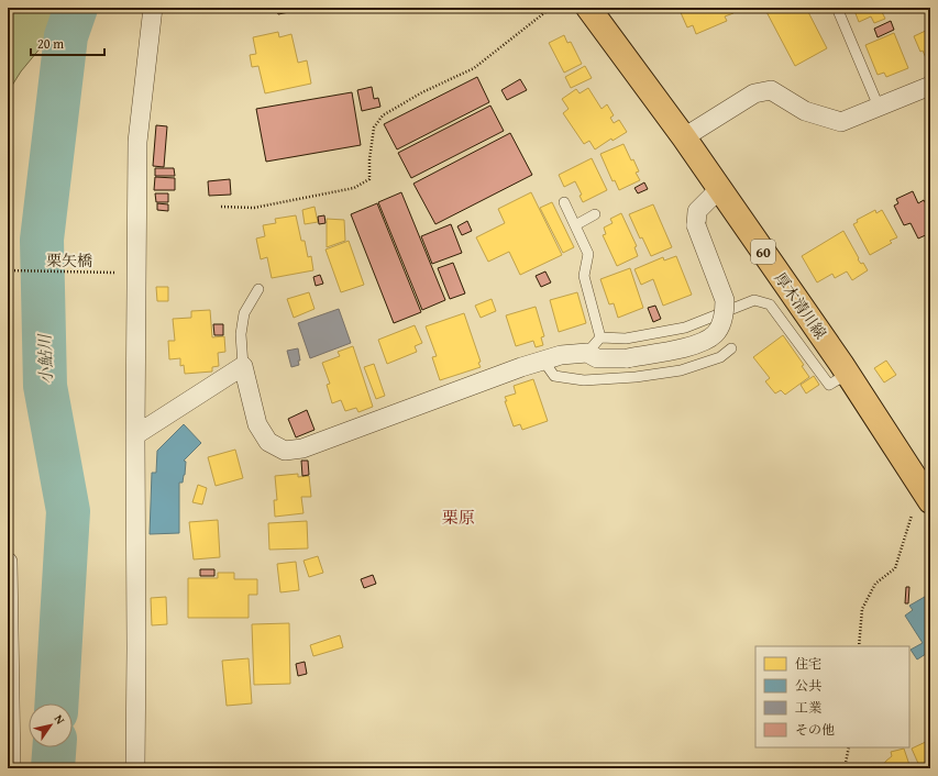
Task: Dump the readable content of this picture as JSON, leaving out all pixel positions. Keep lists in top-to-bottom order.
{
  "streets": {
    "main road": ["60", "厚木清川線"],
    "path": ["栗矢橋"]
  },
  "districts": ["栗原"],
  "water": ["小鮎川"],
  "legend": [
    "住宅",
    "公共",
    "工業",
    "その他"
  ],
  "scale_bar": "20 m",
  "north": "top right"
}
